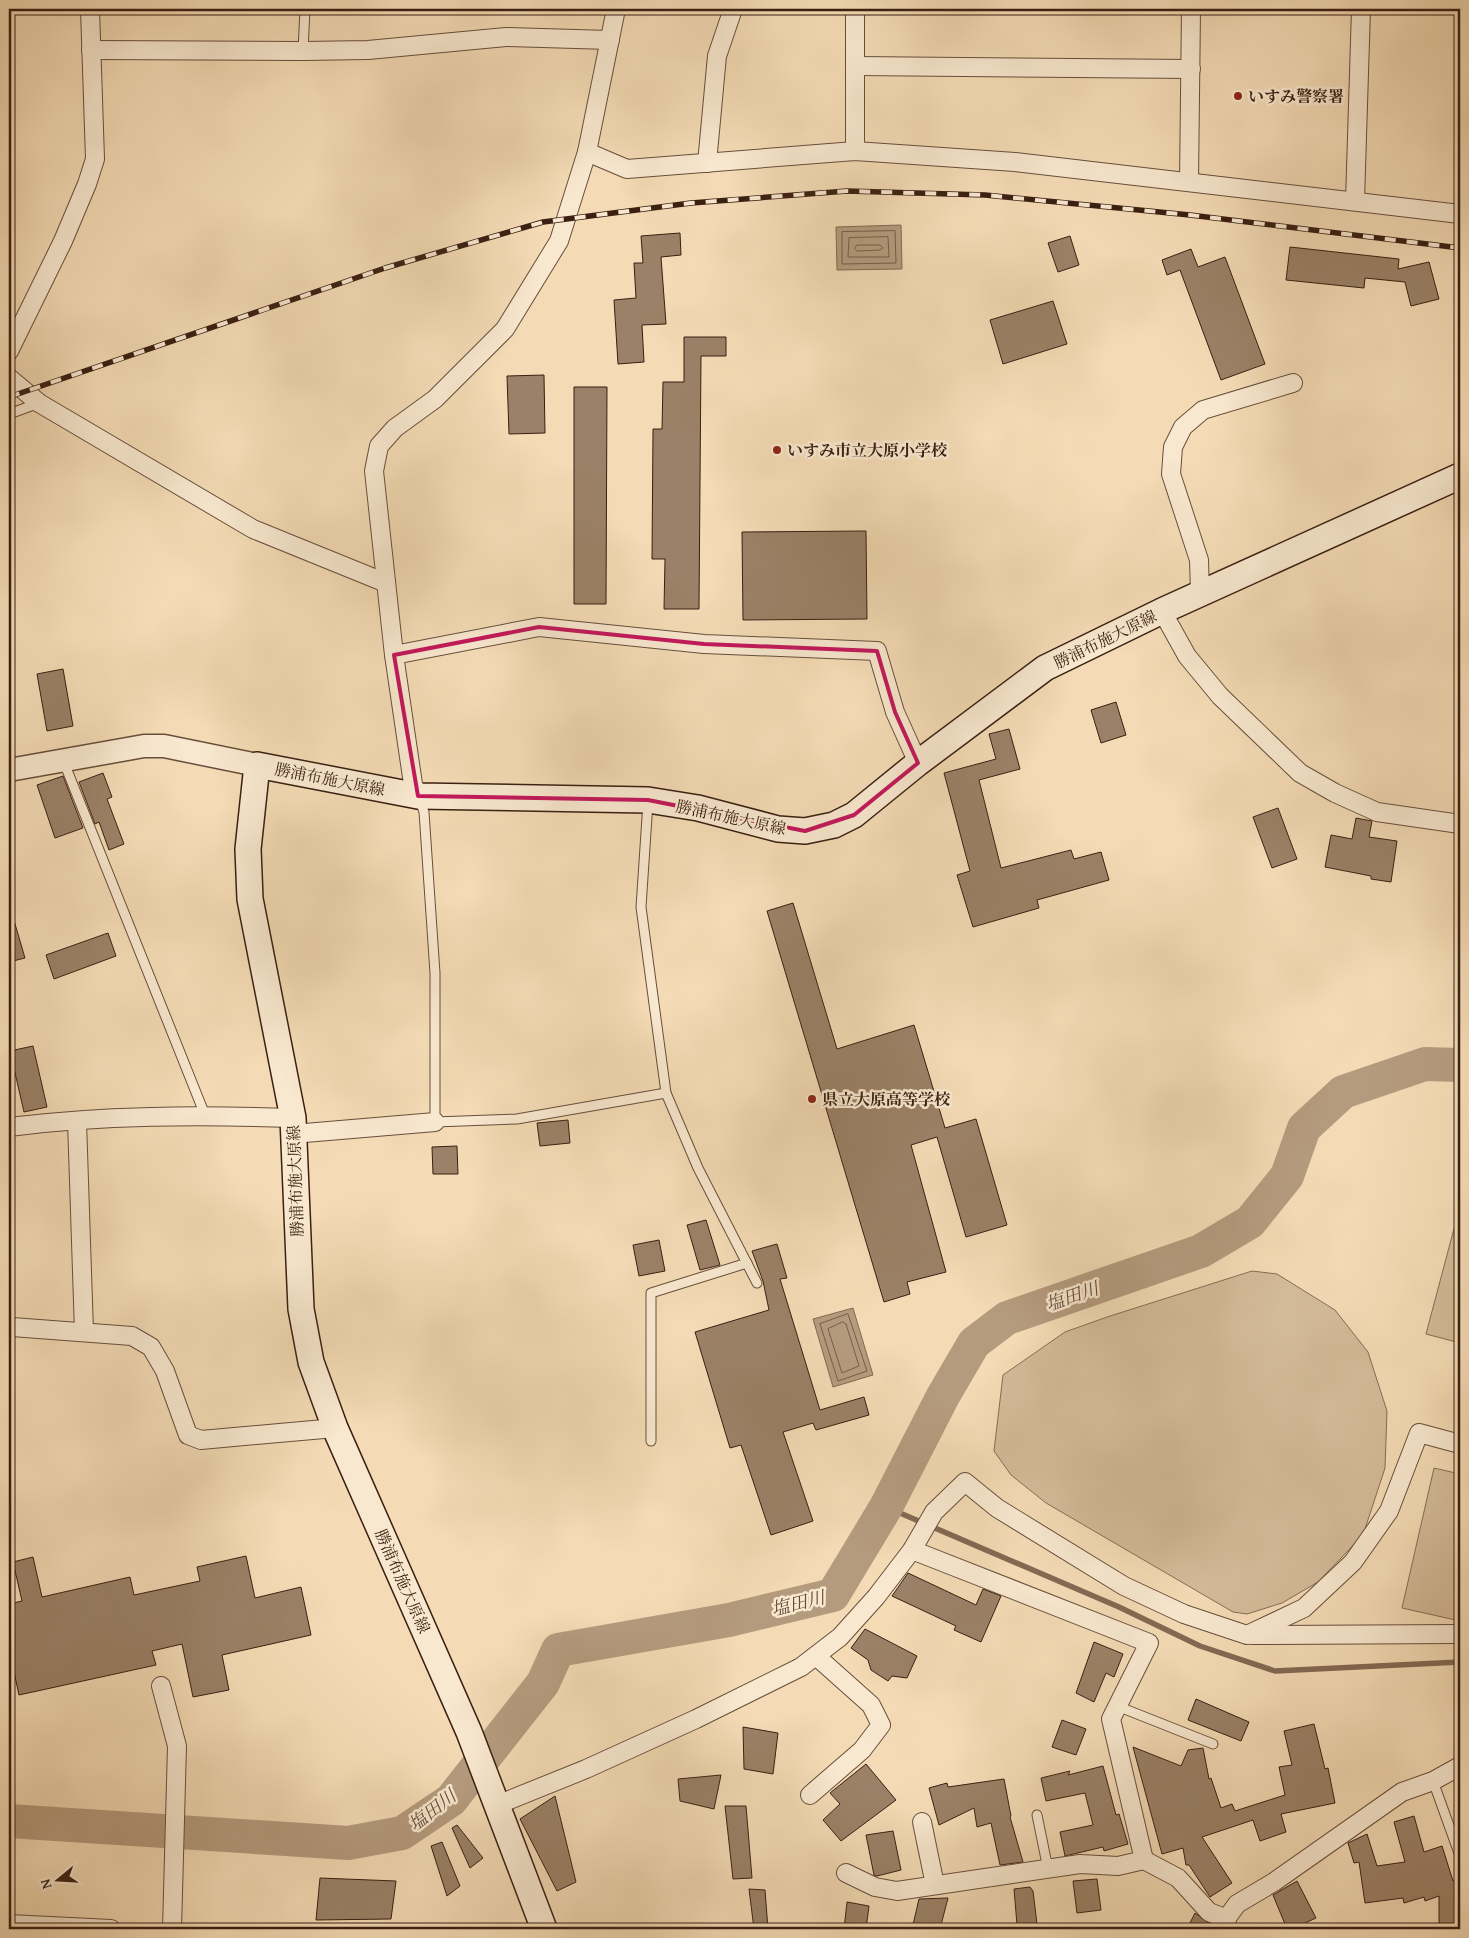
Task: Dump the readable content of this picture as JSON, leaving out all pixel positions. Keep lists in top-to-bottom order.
{
  "streets": {
    "main road": ["勝浦布施大原線"]
  },
  "water": ["塩田川"],
  "places": ["いすみ警察署", "いすみ市立大原小学校", "県立大原高等学校"],
  "north": "left"
}
